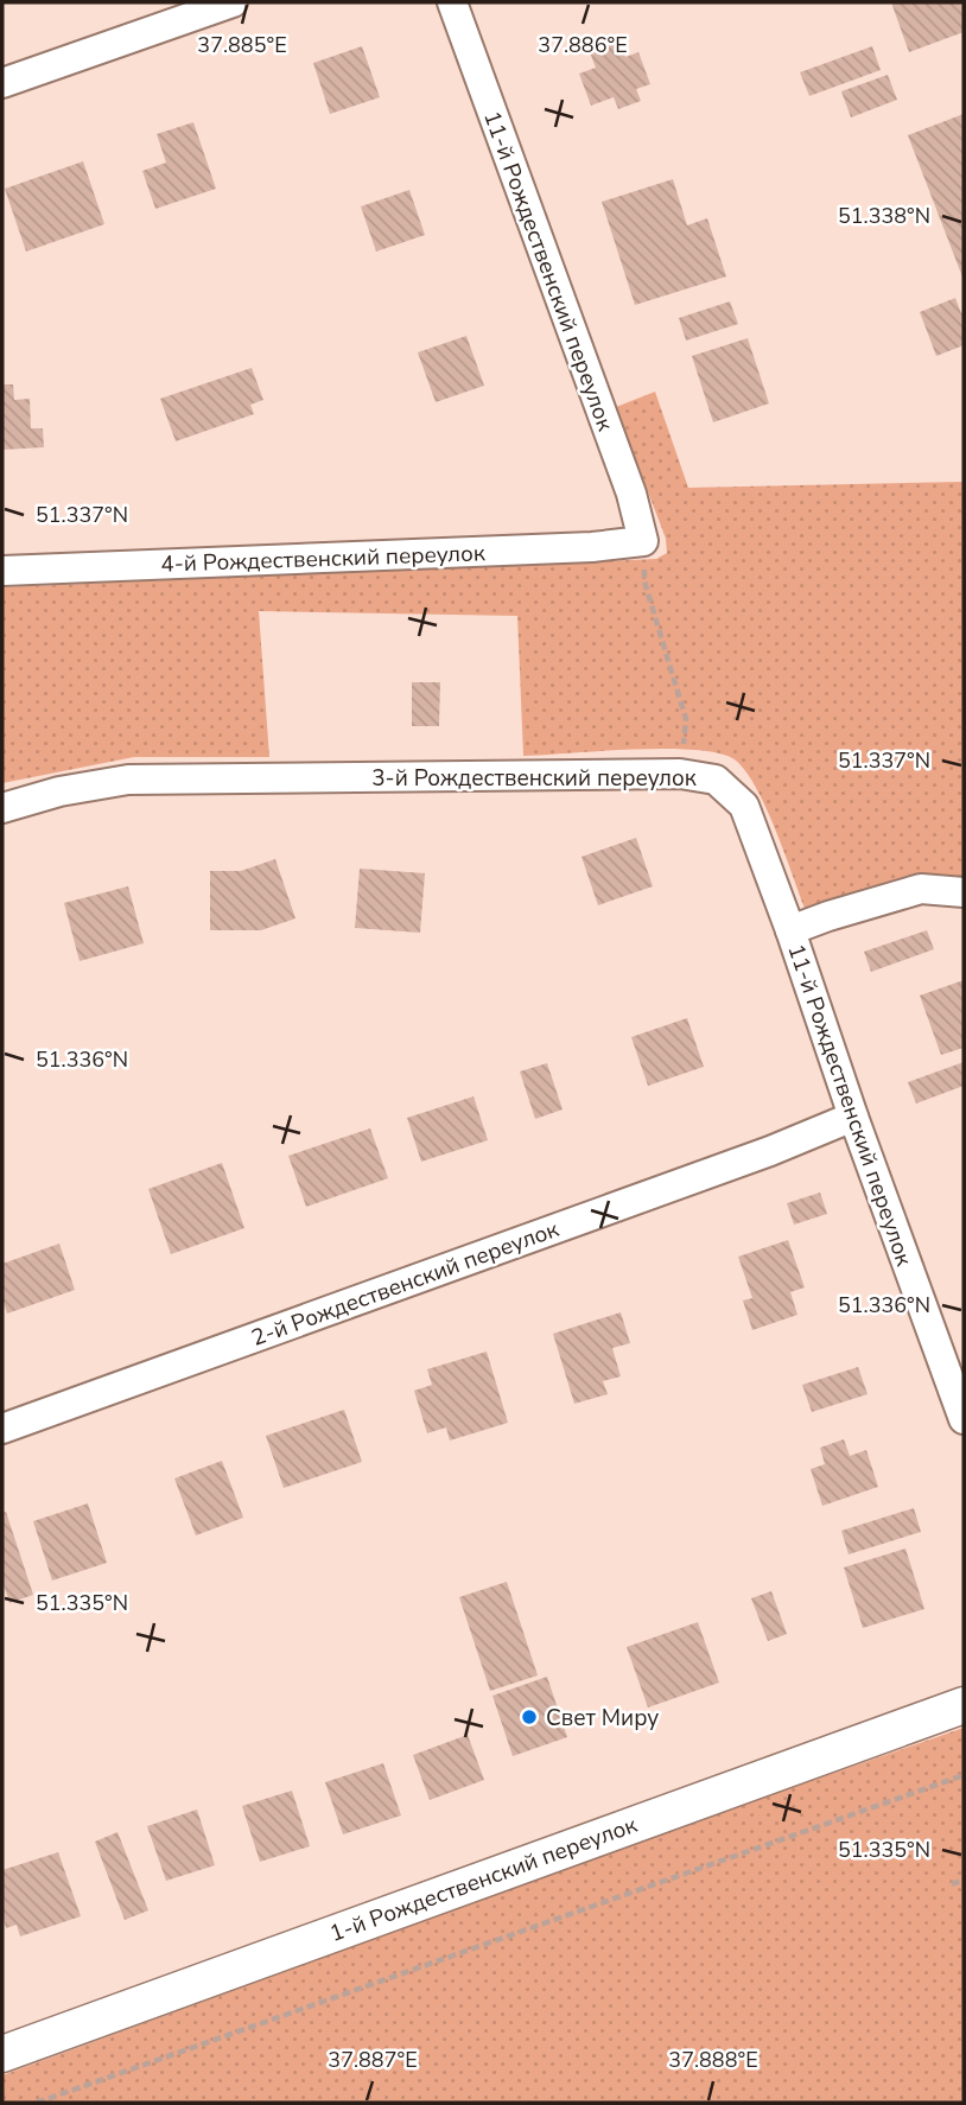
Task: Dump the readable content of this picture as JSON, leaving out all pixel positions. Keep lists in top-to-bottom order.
{
  "streets": {
    "street": [
      "11-й Рождественский переулок",
      "4-й Рождественский переулок",
      "3-й Рождественский переулок",
      "2-й Рождественский переулок",
      "1-й Рождественский переулок"
    ]
  },
  "crossings": [
    ["11-й Рождественский переулок", "4-й Рождественский переулок"],
    ["11-й Рождественский переулок", "3-й Рождественский переулок"],
    ["11-й Рождественский переулок", "2-й Рождественский переулок"]
  ],
  "places": ["Свет Миру"],
  "coordinates": [
    "37.885°E",
    "37.886°E",
    "51.338°N",
    "51.337°N",
    "51.336°N",
    "51.335°N",
    "37.887°E",
    "37.888°E"
  ]
}
